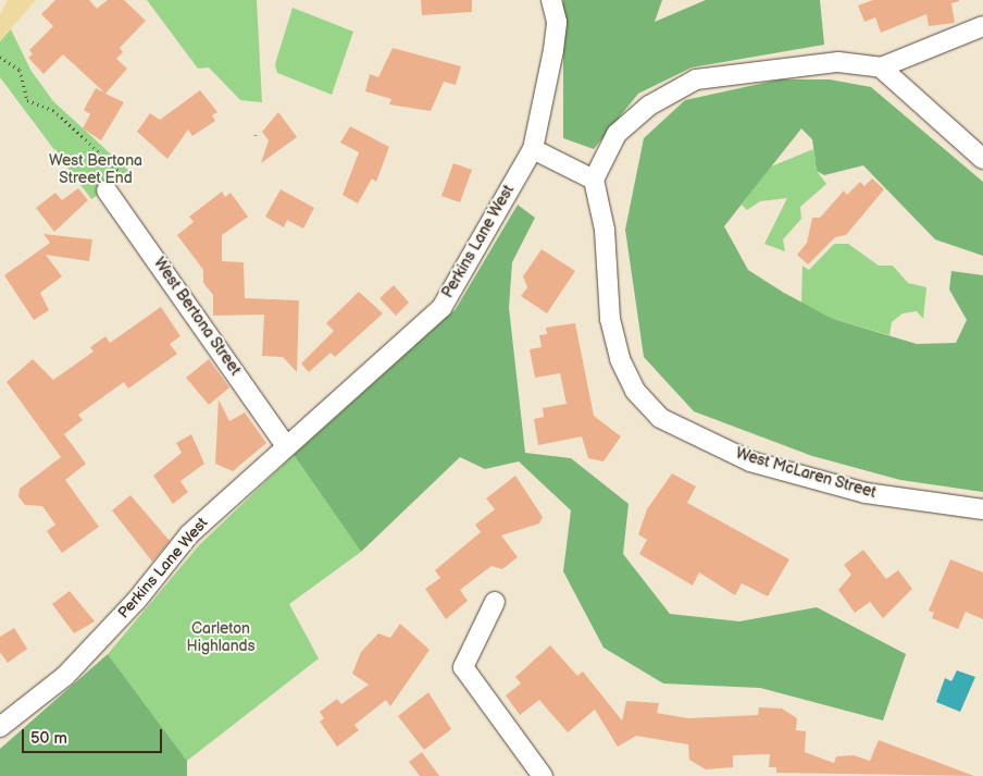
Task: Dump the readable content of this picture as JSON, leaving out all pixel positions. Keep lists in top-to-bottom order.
{
  "streets": {
    "street": ["Perkins Lane West", "West Bertona Street", "West McLaren Street"]
  },
  "crossings": [
    ["Perkins Lane West", "West Bertona Street"]
  ],
  "parks": ["West Bertona Street End", "Carleton Highlands"],
  "scale_bar": "50 m"
}
